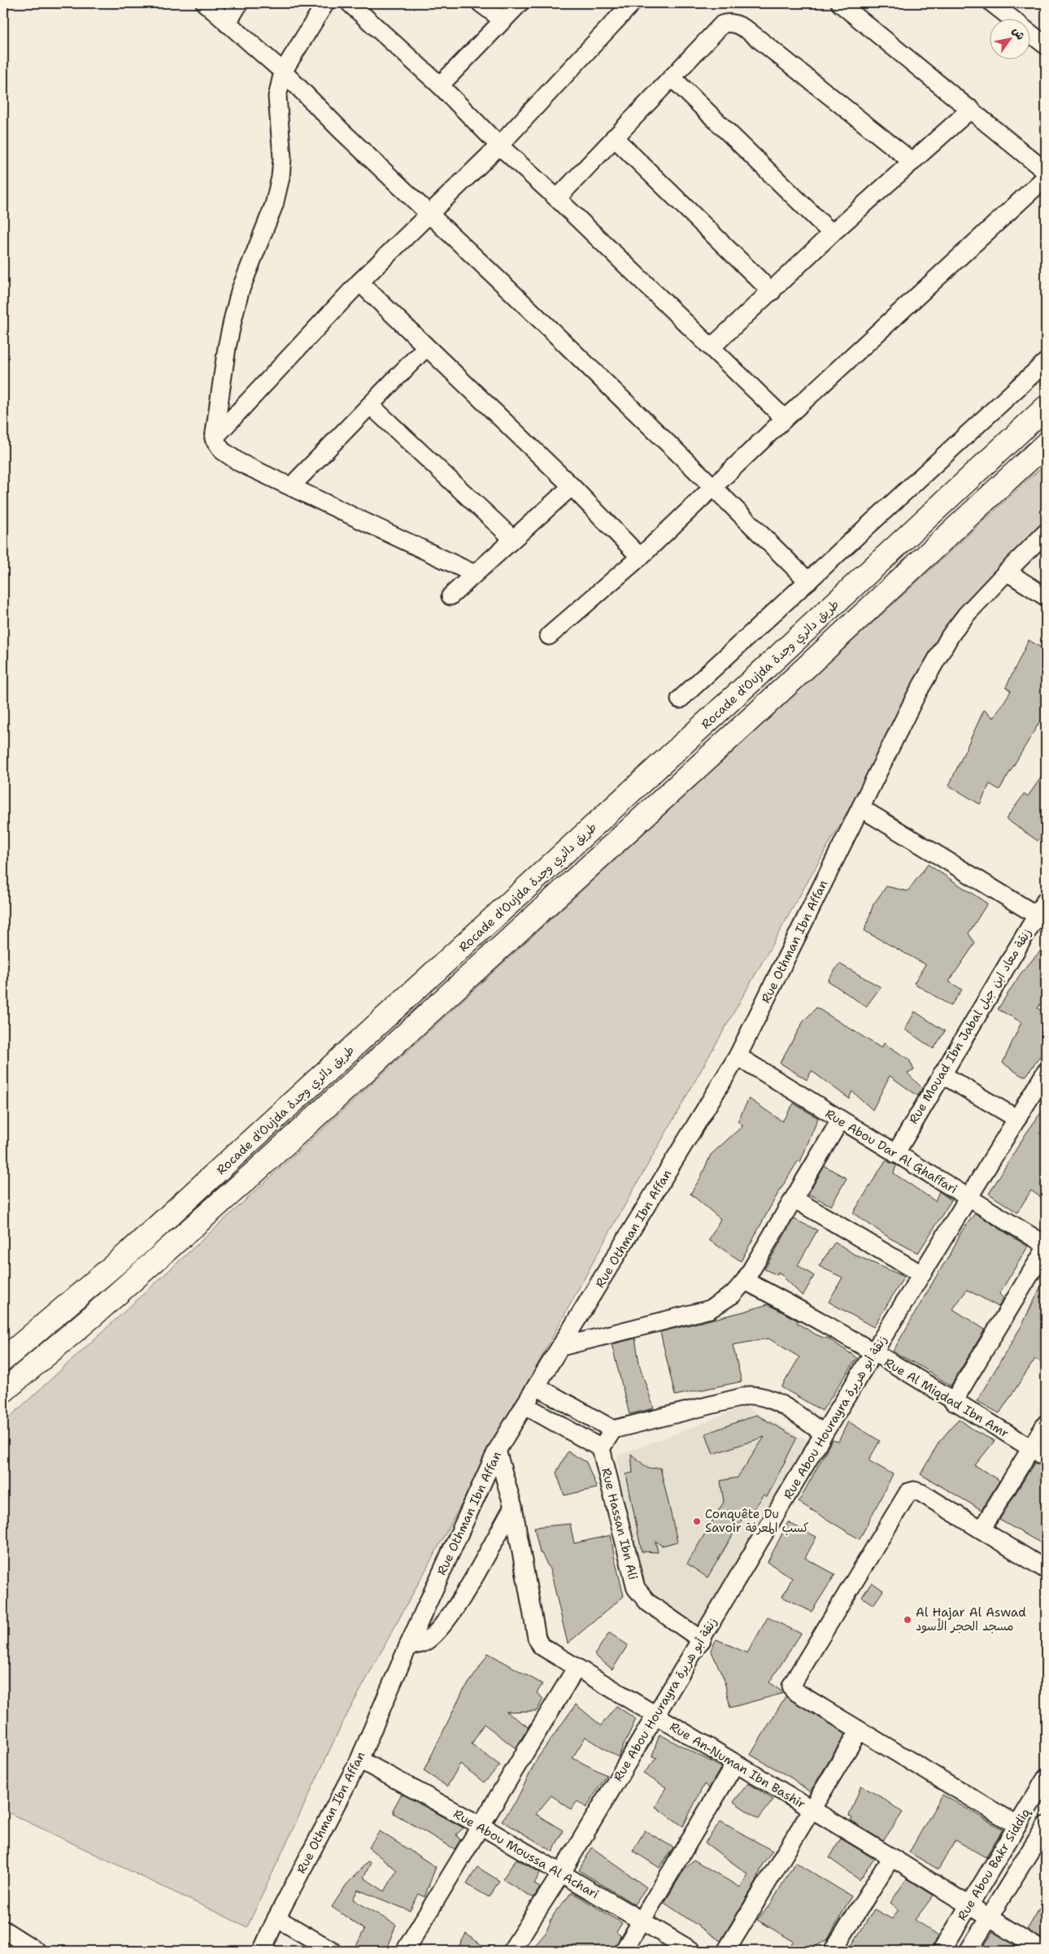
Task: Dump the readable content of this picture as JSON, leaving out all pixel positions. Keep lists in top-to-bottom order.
{
  "streets": {
    "highway": ["Rocade d'Oujda طريق دائري وجدة"],
    "street": [
      "Rue Othman Ibn Affan",
      "Rue Mouad Ibn Jabal زنقة معاد ابن جبل",
      "Rue Abou Dar Al Ghaffari",
      "Rue Al Miqdad Ibn Amr",
      "Rue Abou Hourayra زنقة أبو هريرة",
      "Rue Hassan Ibn Ali",
      "Rue An-Numan Ibn Bashir",
      "Rue Abou Moussa Al Achari",
      "Rue Abou Bakr Siddiq"
    ]
  },
  "crossings": [
    ["Rue Othman Ibn Affan", "Rue Abou Dar Al Ghaffari"],
    ["Rue Othman Ibn Affan", "Rue An-Numan Ibn Bashir"],
    ["Rue Othman Ibn Affan", "Rue Abou Moussa Al Achari"],
    ["Rue Mouad Ibn Jabal زنقة معاد ابن جبل", "Rue Abou Dar Al Ghaffari"],
    ["Rue Abou Dar Al Ghaffari", "Rue Abou Hourayra زنقة أبو هريرة"],
    ["Rue Al Miqdad Ibn Amr", "Rue Abou Hourayra زنقة أبو هريرة"],
    ["Rue Abou Hourayra زنقة أبو هريرة", "Rue Hassan Ibn Ali"],
    ["Rue Abou Hourayra زنقة أبو هريرة", "Rue An-Numan Ibn Bashir"],
    ["Rue Abou Hourayra زنقة أبو هريرة", "Rue Abou Moussa Al Achari"],
    ["Rue An-Numan Ibn Bashir", "Rue Abou Bakr Siddiq"]
  ],
  "places": ["Conquête Du Savoir كسب المعرفة", "Al Hajar Al Aswad مسجد الحجر الأسود"],
  "north": "top right"
}
